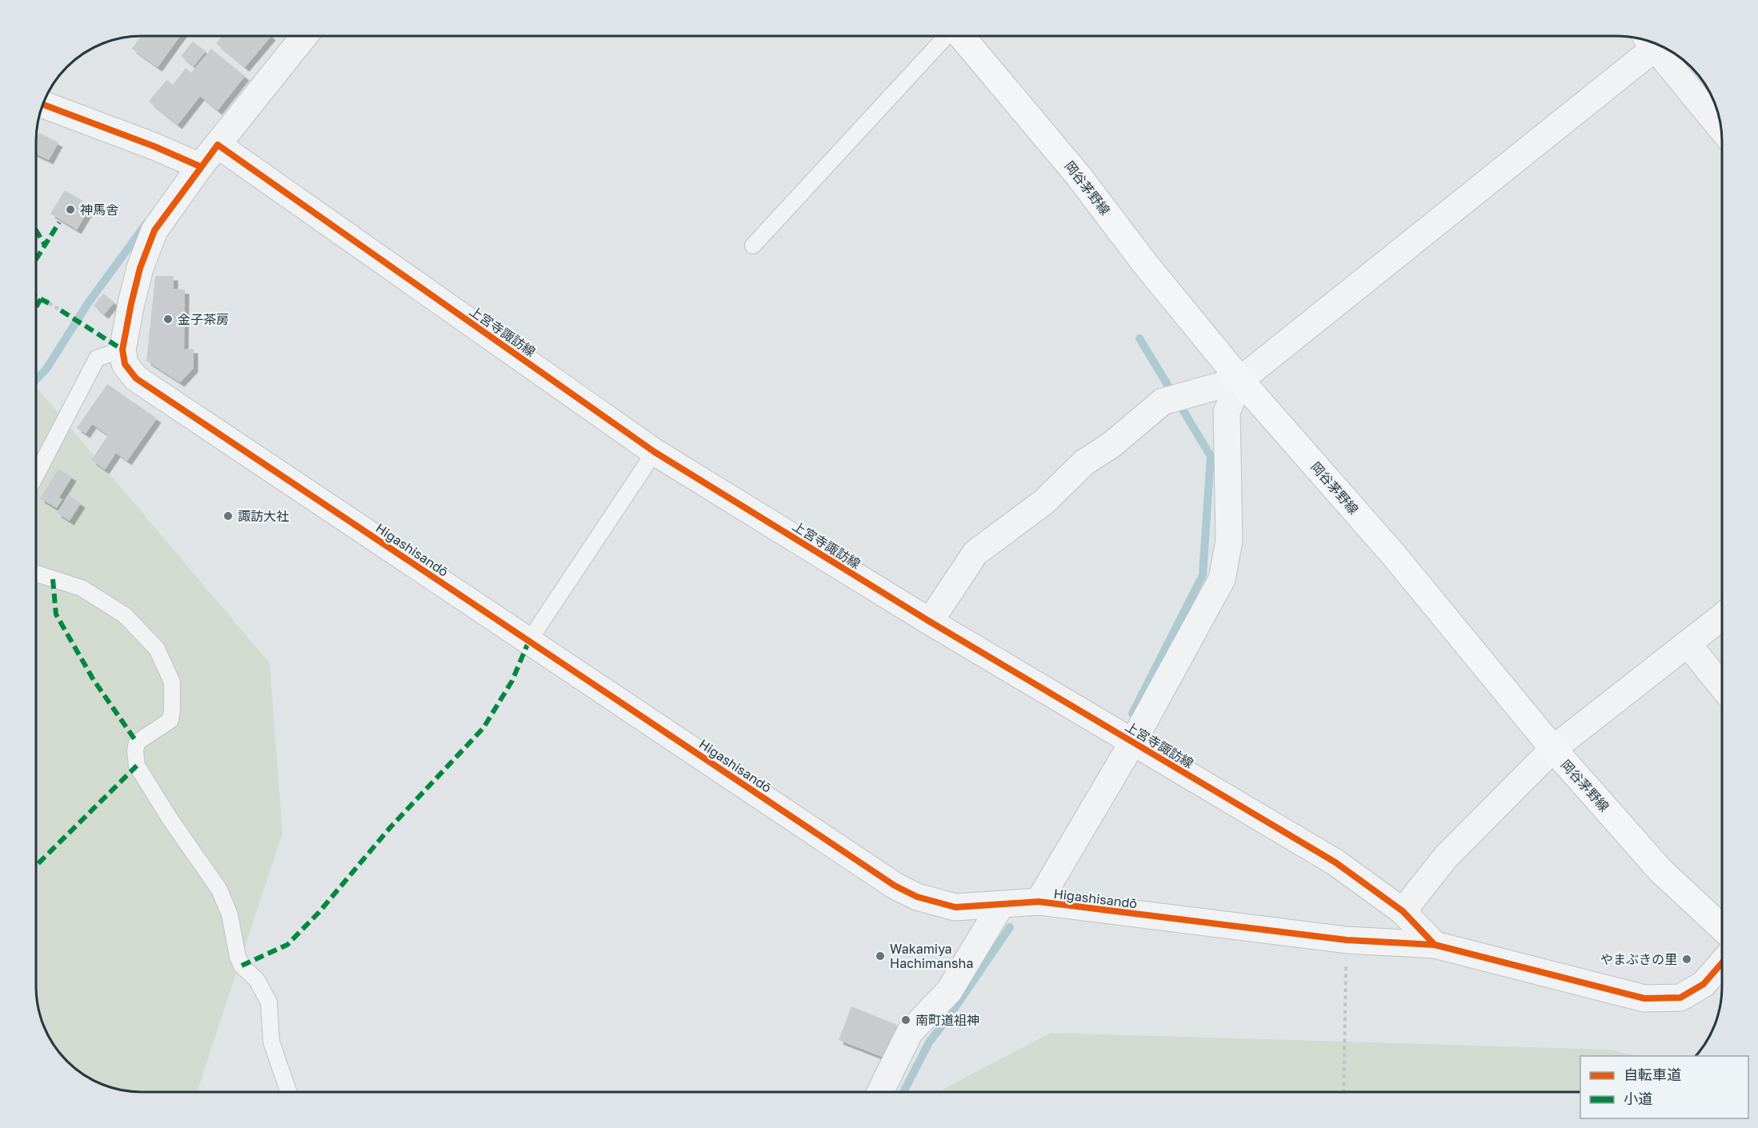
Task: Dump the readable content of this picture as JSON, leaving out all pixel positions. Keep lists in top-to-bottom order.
{
  "streets": {
    "main road": ["岡谷茅野線"],
    "street": ["上宮寺諏訪線", "Higashisandō"]
  },
  "crossings": [
    ["上宮寺諏訪線", "Higashisandō"]
  ],
  "places": [
    "神馬舎",
    "金子茶房",
    "諏訪大社",
    "Wakamiya Hachimansha",
    "やまぶきの里",
    "南町道祖神"
  ],
  "legend": ["自転車道", "小道"]
}
